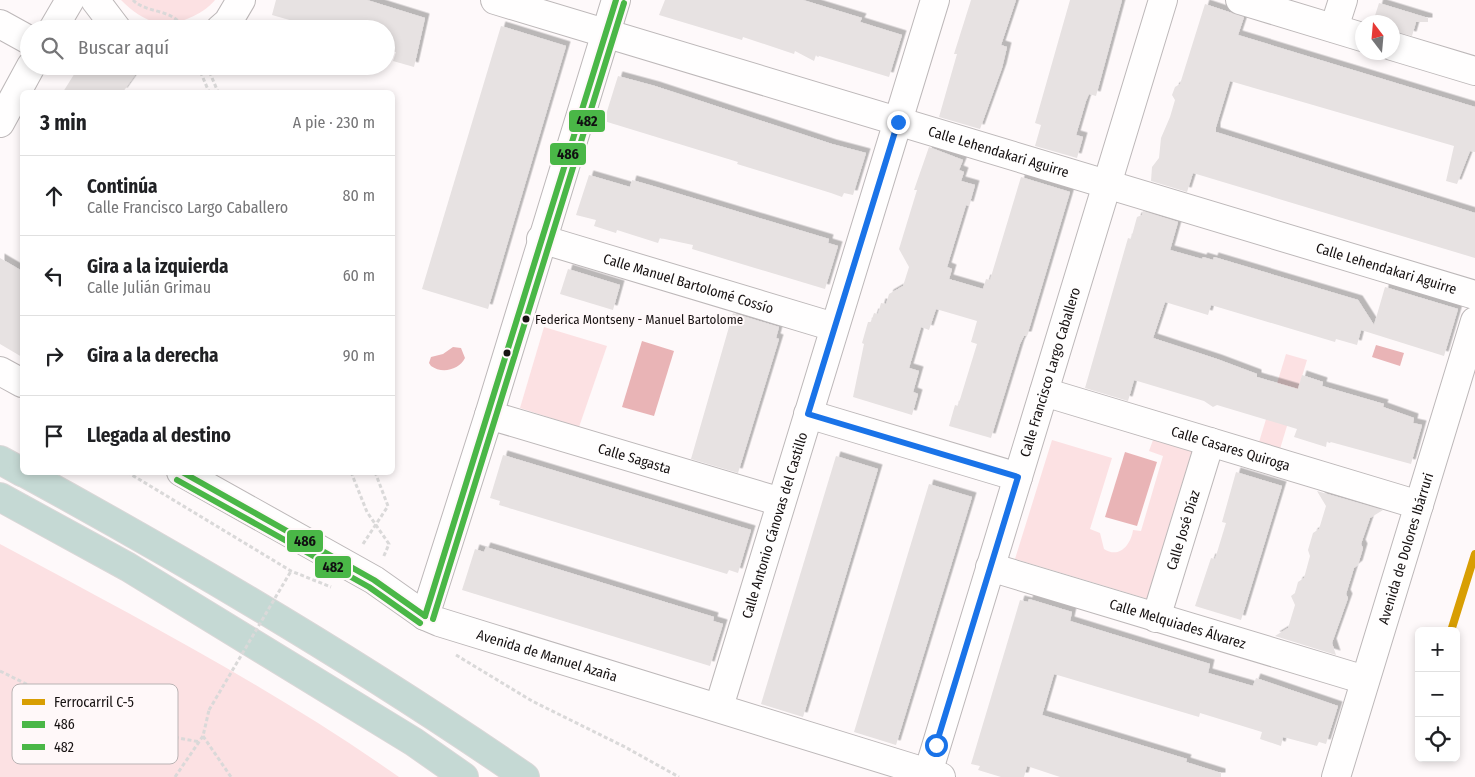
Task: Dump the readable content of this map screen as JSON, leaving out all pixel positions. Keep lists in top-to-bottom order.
{
  "streets": {
    "street": [
      "Calle Lehendakari Aguirre",
      "Calle Manuel Bartolomé Cossío",
      "Calle Francisco Largo Caballero",
      "Calle Casares Quiroga",
      "Calle Sagasta",
      "Calle Antonio Cánovas del Castillo",
      "Calle José Díaz",
      "Avenida de Dolores Ibárruri",
      "Calle Melquiades Álvarez",
      "Avenida de Manuel Azaña"
    ]
  },
  "crossings": [
    ["Calle Lehendakari Aguirre", "Calle Francisco Largo Caballero"],
    ["Calle Lehendakari Aguirre", "Calle Antonio Cánovas del Castillo"],
    ["Calle Manuel Bartolomé Cossío", "Calle Antonio Cánovas del Castillo"],
    ["Calle Francisco Largo Caballero", "Calle Casares Quiroga"],
    ["Calle Francisco Largo Caballero", "Calle Melquiades Álvarez"],
    ["Calle Francisco Largo Caballero", "Avenida de Manuel Azaña"],
    ["Calle Casares Quiroga", "Calle José Díaz"],
    ["Calle Casares Quiroga", "Avenida de Dolores Ibárruri"],
    ["Calle Sagasta", "Calle Antonio Cánovas del Castillo"],
    ["Calle Antonio Cánovas del Castillo", "Avenida de Manuel Azaña"],
    ["Calle José Díaz", "Calle Melquiades Álvarez"],
    ["Avenida de Dolores Ibárruri", "Calle Melquiades Álvarez"]
  ],
  "places": ["Federica Montseny - Manuel Bartolome"],
  "lines": ["transit line 486", "transit line 482", "rail line C-5"],
  "legend": ["Ferrocarril C-5", "486", "482"],
  "north": "top",
  "page": {
    "search": "Buscar aquí",
    "heading": ["3 min", "A pie · 230 m"],
    "list": [
      ["Continúa", "Calle Francisco Largo Caballero", "80 m"],
      ["Gira a la izquierda", "Calle Julián Grimau", "60 m"],
      ["Gira a la derecha", "90 m"],
      "Llegada al destino"
    ],
    "map_buttons": ["+", "−"]
  }
}
